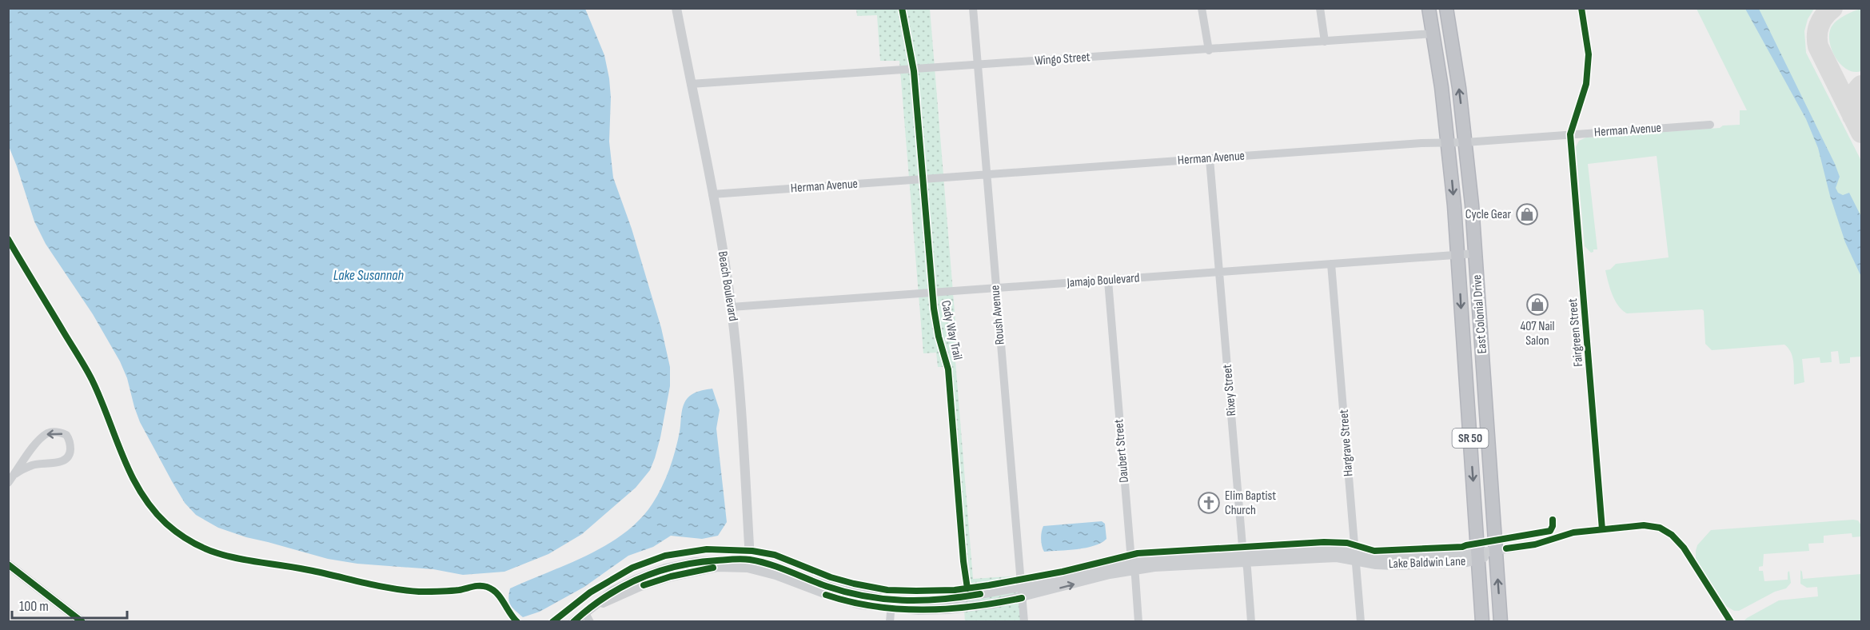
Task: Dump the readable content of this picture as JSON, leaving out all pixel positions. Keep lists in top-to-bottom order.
{
  "streets": {
    "highway": ["East Colonial Drive", "SR 50"],
    "street": [
      "Wingo Street",
      "Herman Avenue",
      "Jamajo Boulevard",
      "Beach Boulevard",
      "Roush Avenue",
      "Fairgreen Street",
      "Rixey Street",
      "Hargrave Street",
      "Daubert Street",
      "Lake Baldwin Lane"
    ],
    "cycle path": ["Cady Way Trail"]
  },
  "crossings": [
    ["Wingo Street", "Beach Boulevard"],
    ["Wingo Street", "East Colonial Drive"],
    ["Wingo Street", "Roush Avenue"],
    ["Herman Avenue", "Beach Boulevard"],
    ["Herman Avenue", "East Colonial Drive"],
    ["Herman Avenue", "Roush Avenue"],
    ["Herman Avenue", "Fairgreen Street"],
    ["Herman Avenue", "Rixey Street"],
    ["Jamajo Boulevard", "Beach Boulevard"],
    ["Jamajo Boulevard", "East Colonial Drive"],
    ["Jamajo Boulevard", "Roush Avenue"],
    ["Jamajo Boulevard", "Rixey Street"],
    ["Jamajo Boulevard", "Hargrave Street"],
    ["Jamajo Boulevard", "Daubert Street"],
    ["Beach Boulevard", "Lake Baldwin Lane"],
    ["East Colonial Drive", "Lake Baldwin Lane"],
    ["Roush Avenue", "Lake Baldwin Lane"],
    ["Rixey Street", "Lake Baldwin Lane"],
    ["Hargrave Street", "Lake Baldwin Lane"],
    ["Daubert Street", "Lake Baldwin Lane"]
  ],
  "water": ["Lake Susannah"],
  "places": {
    "shop": ["Cycle Gear", "407 Nail Salon"],
    "church": ["Elim Baptist Church"]
  },
  "scale_bar": "100 m"
}
